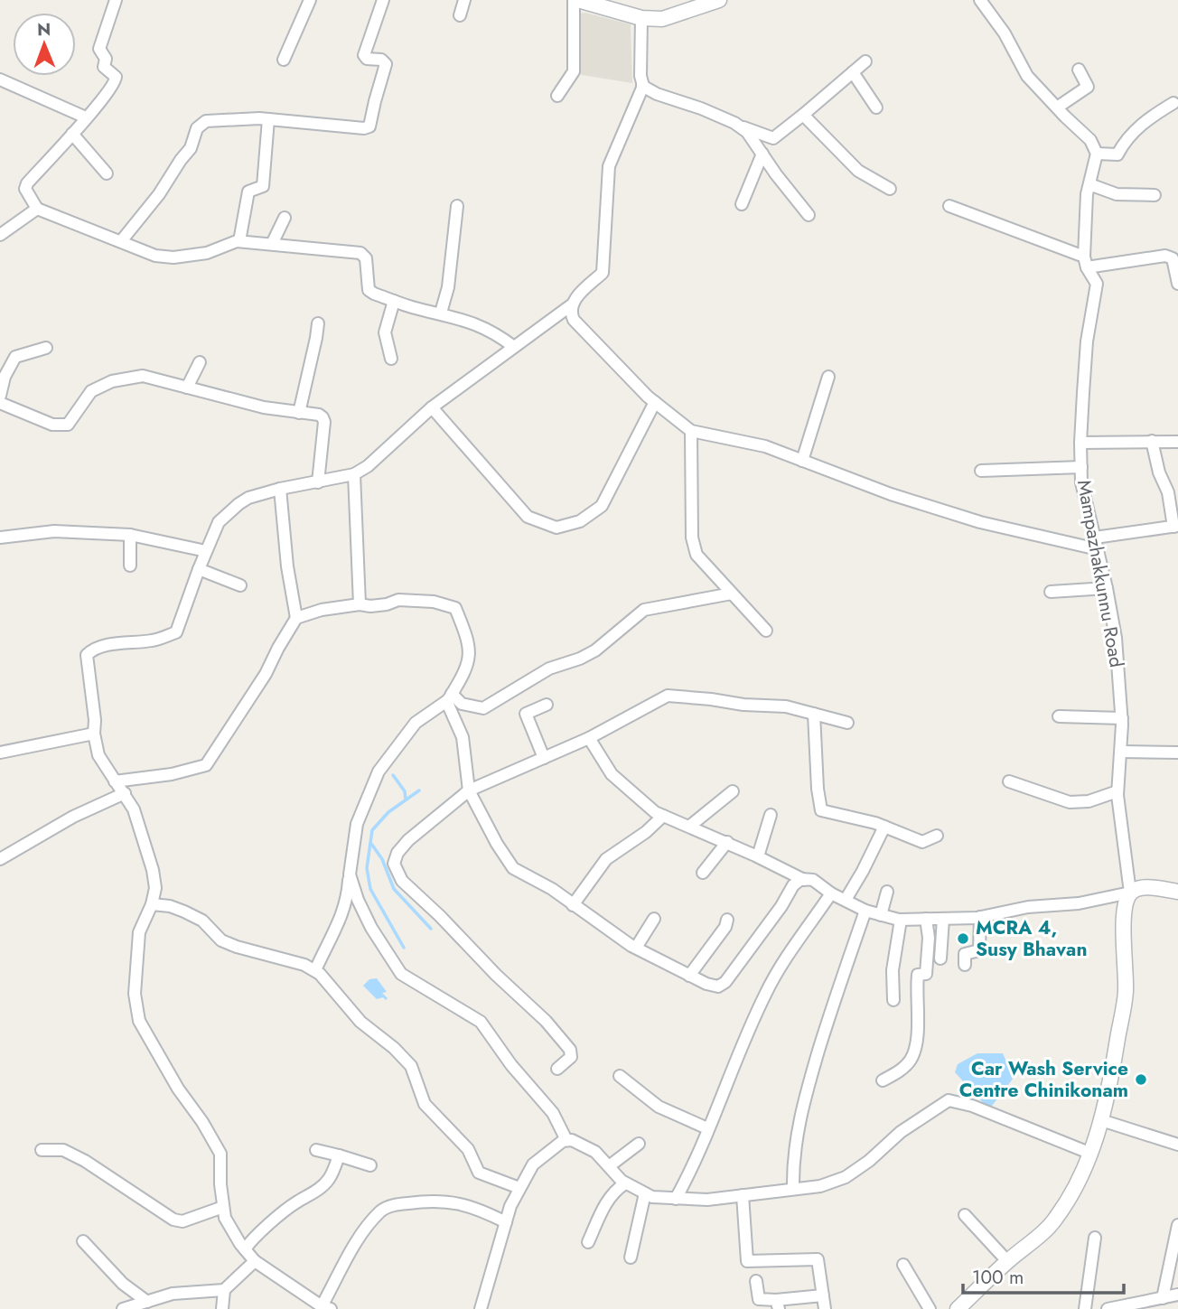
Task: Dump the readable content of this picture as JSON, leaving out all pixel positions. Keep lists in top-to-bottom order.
{
  "streets": {
    "street": ["Mampazhakkunnu Road"]
  },
  "places": ["MCRA 4, Susy Bhavan", "Car Wash Service Centre Chinikonam"],
  "scale_bar": "100 m",
  "north": "top"
}
